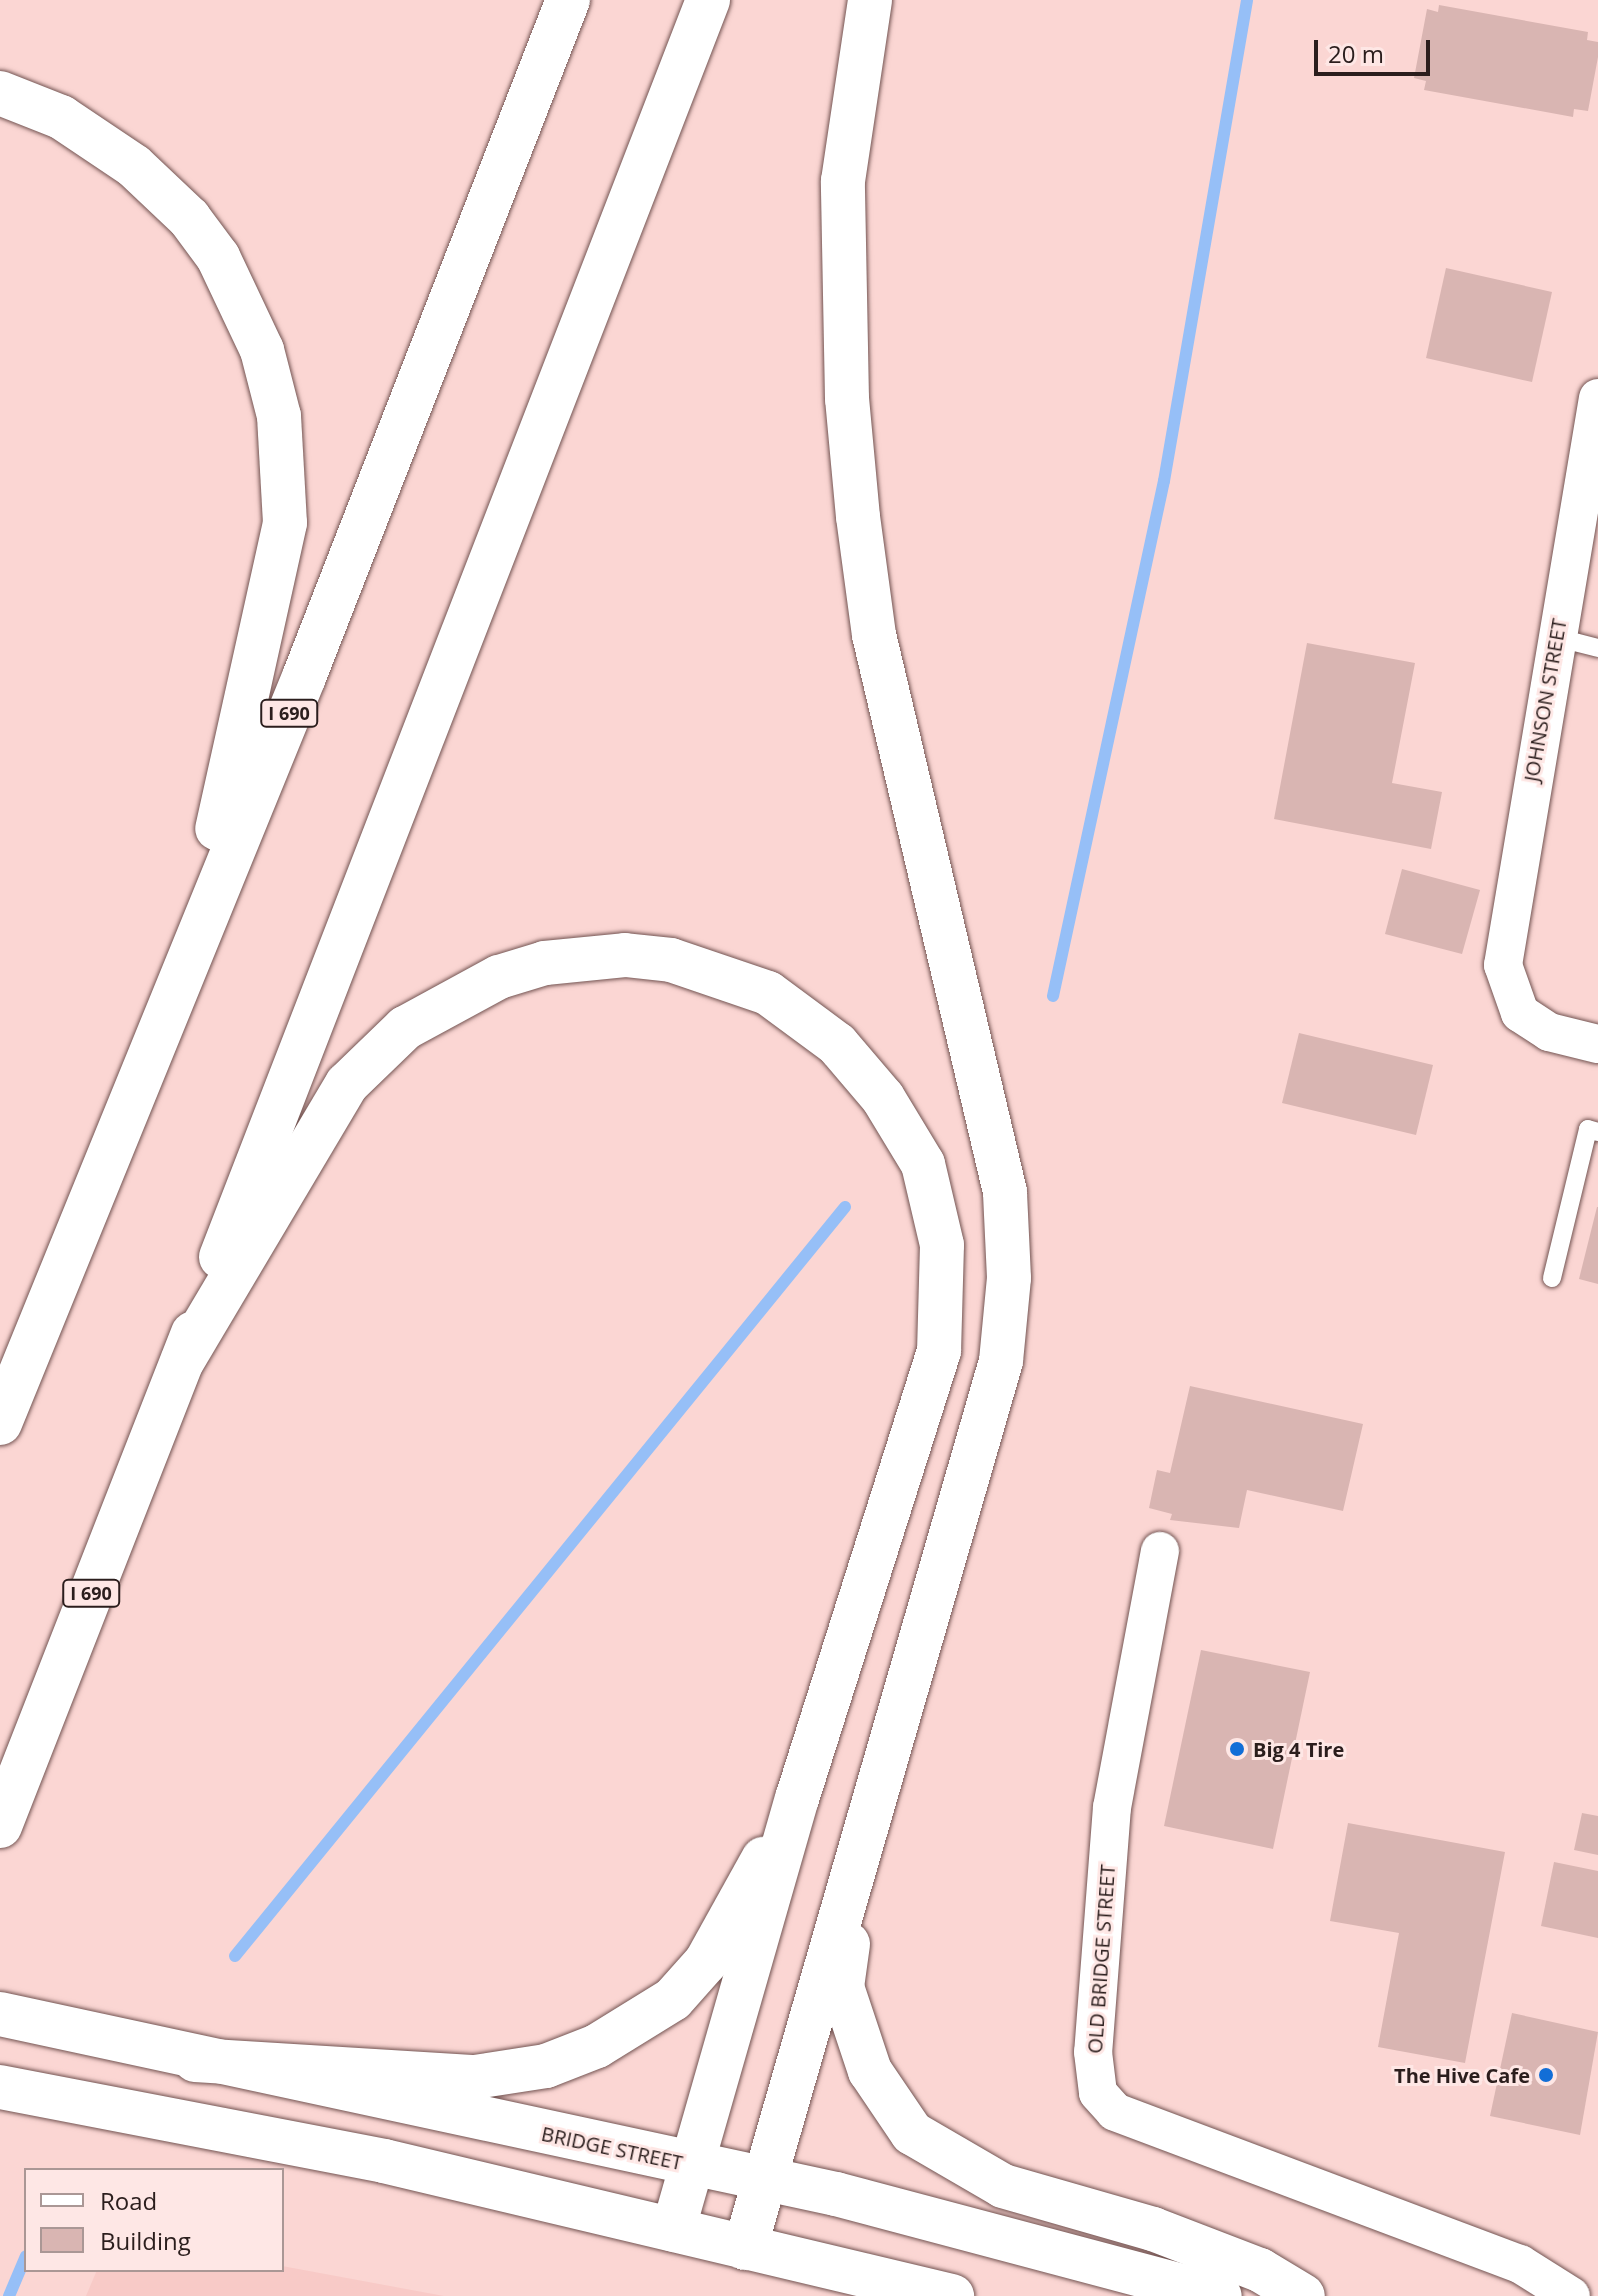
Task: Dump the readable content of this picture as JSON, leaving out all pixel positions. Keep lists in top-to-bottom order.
{
  "streets": {
    "main road": ["I 690", "BRIDGE STREET"],
    "street": ["JOHNSON STREET", "OLD BRIDGE STREET"]
  },
  "places": ["Big 4 Tire", "The Hive Cafe"],
  "legend": ["Road", "Building"],
  "scale_bar": "20 m"
}
